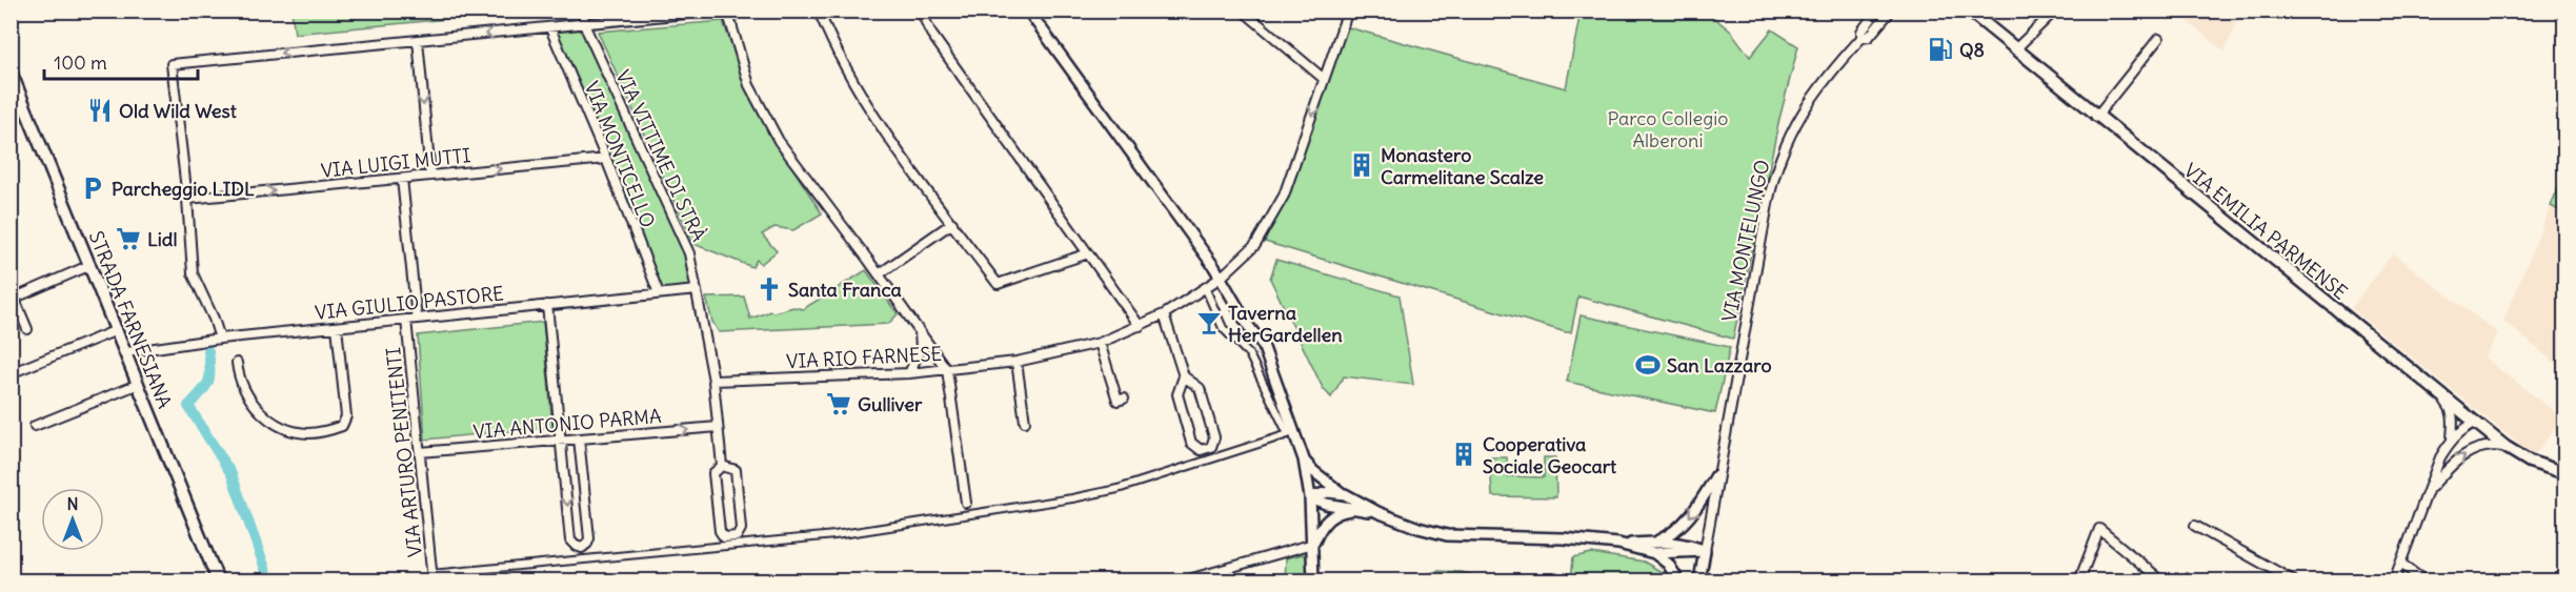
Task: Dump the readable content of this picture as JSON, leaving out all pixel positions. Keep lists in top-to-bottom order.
{
  "streets": {
    "main road": ["VIA EMILIA PARMENSE", "STRADA FARNESIANA"],
    "street": [
      "VIA MONTICELLO",
      "VIA VITTIME DI STRÀ",
      "VIA LUIGI MUTTI",
      "VIA MONTELUNGO",
      "VIA GIULIO PASTORE",
      "VIA RIO FARNESE",
      "VIA ANTONIO PARMA",
      "VIA ARTURO PENITENTI"
    ]
  },
  "crossings": [
    ["VIA MONTICELLO", "VIA LUIGI MUTTI"],
    ["VIA MONTICELLO", "VIA GIULIO PASTORE"],
    ["VIA VITTIME DI STRÀ", "VIA GIULIO PASTORE"],
    ["VIA VITTIME DI STRÀ", "VIA RIO FARNESE"],
    ["VIA VITTIME DI STRÀ", "VIA ANTONIO PARMA"],
    ["VIA GIULIO PASTORE", "STRADA FARNESIANA"],
    ["VIA GIULIO PASTORE", "VIA ARTURO PENITENTI"],
    ["VIA ANTONIO PARMA", "VIA ARTURO PENITENTI"]
  ],
  "one_way": ["VIA LUIGI MUTTI", "VIA ANTONIO PARMA"],
  "parks": ["Parco Collegio Alberoni"],
  "places": {
    "fuel station": ["Q8"],
    "restaurant": ["Old Wild West"],
    "building": ["Monastero Carmelitane Scalze", "Cooperativa Sociale Geocart"],
    "parking": ["Parcheggio LIDL"],
    "supermarket": ["Lidl", "Gulliver"],
    "church": ["Santa Franca"],
    "bar": ["Taverna HerGardellen"],
    "sports": ["San Lazzaro"]
  },
  "scale_bar": "100 m",
  "north": "top"
}
